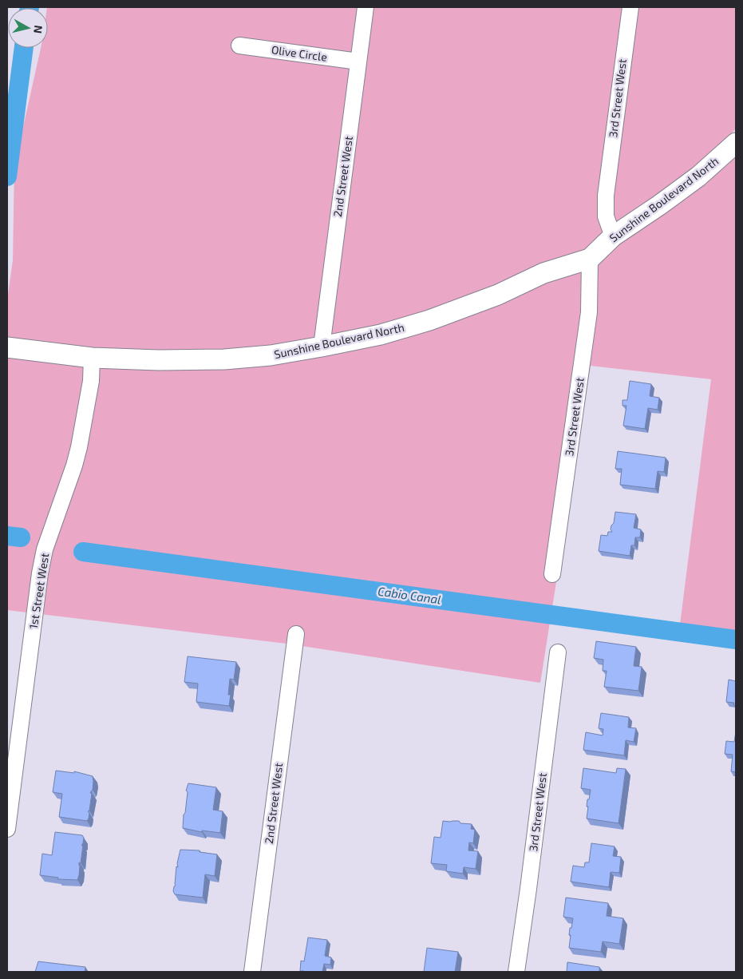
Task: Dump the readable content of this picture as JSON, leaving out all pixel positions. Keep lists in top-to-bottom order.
{
  "streets": {
    "street": [
      "Olive Circle",
      "3rd Street West",
      "2nd Street West",
      "Sunshine Boulevard North",
      "1st Street West"
    ]
  },
  "crossings": [
    ["Olive Circle", "2nd Street West"],
    ["3rd Street West", "Sunshine Boulevard North"],
    ["2nd Street West", "Sunshine Boulevard North"],
    ["Sunshine Boulevard North", "1st Street West"]
  ],
  "water": ["Cabio Canal"],
  "north": "right"
}
